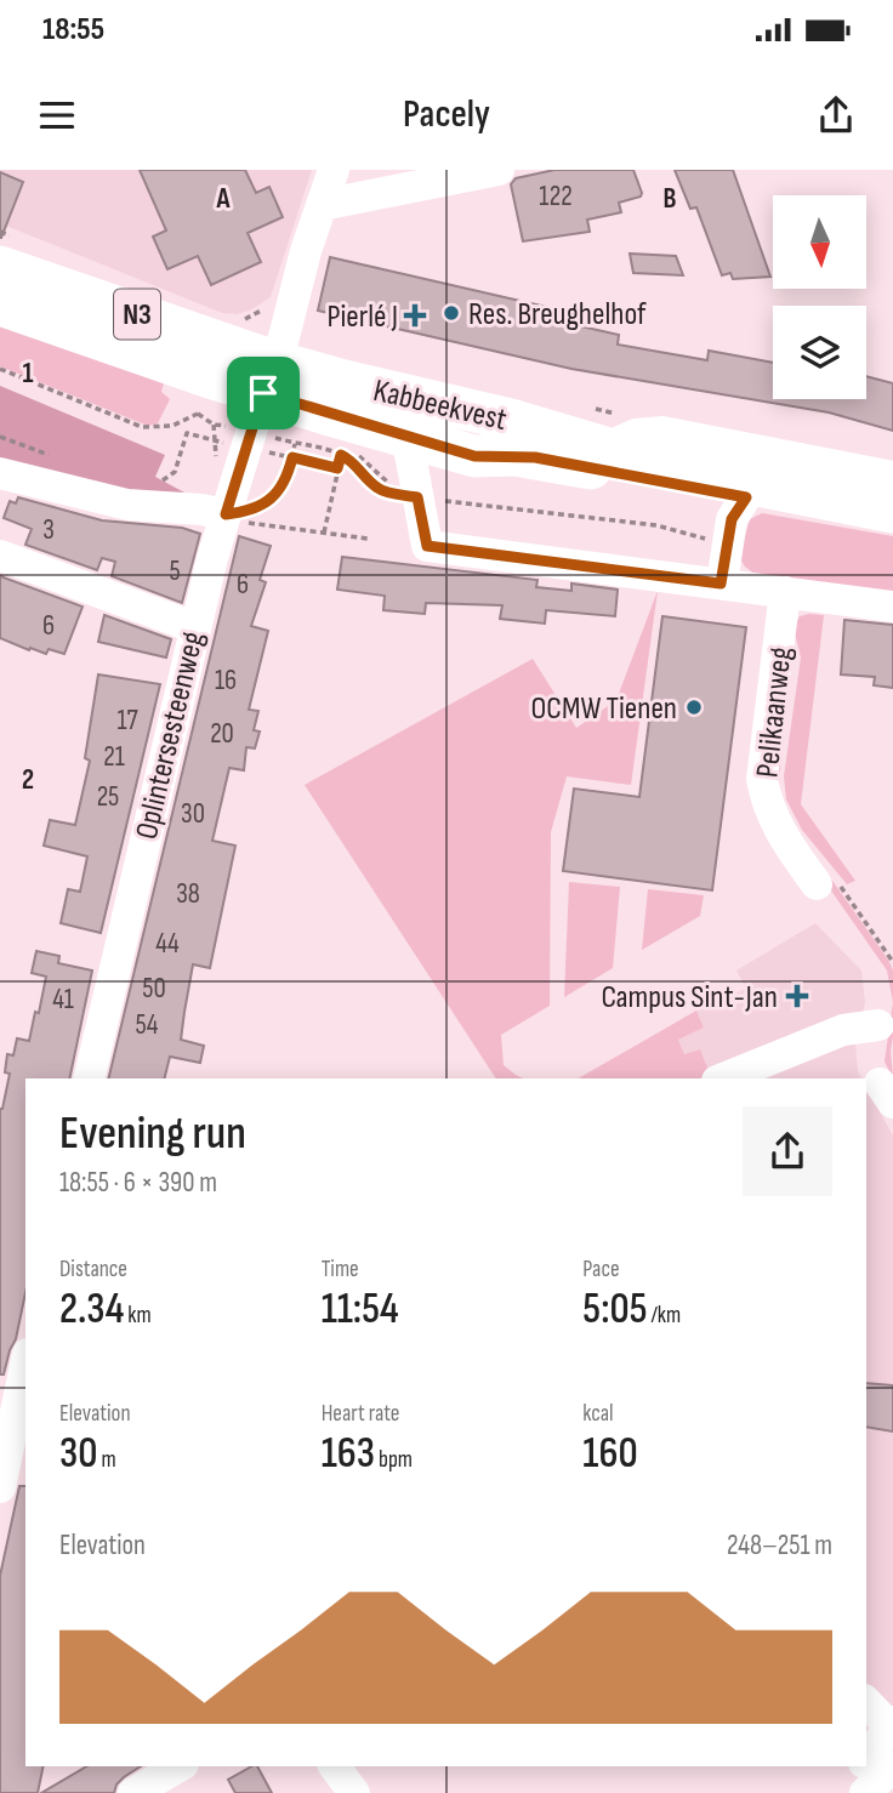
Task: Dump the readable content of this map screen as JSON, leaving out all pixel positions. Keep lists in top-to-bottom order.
{
  "streets": {
    "main road": ["N3", "Kabbeekvest"],
    "street": ["Pelikaanweg", "Oplintersesteenweg"]
  },
  "crossings": [
    ["N3", "Kabbeekvest"],
    ["N3", "Oplintersesteenweg"],
    ["Kabbeekvest", "Pelikaanweg"],
    ["Kabbeekvest", "Oplintersesteenweg"]
  ],
  "places": {
    "other": ["Res. Breughelhof", "OCMW Tienen"],
    "health": ["Pierlé J", "Campus Sint-Jan"]
  },
  "house_numbers": [
    "122",
    "3",
    "5",
    "6",
    "6",
    "16",
    "17",
    "20",
    "21",
    "25",
    "30",
    "38",
    "44",
    "50",
    "41",
    "54"
  ],
  "north": "bottom",
  "page": {
    "status": "18:55",
    "header": "Pacely",
    "heading": ["Evening run", "18:55 · 6 × 390 m"],
    "stats": [
      ["Distance", "2.34 km"],
      ["Time", "11:54"],
      ["Pace", "5:05 /km"],
      ["Elevation", "30 m"],
      ["Heart rate", "163 bpm"],
      ["kcal", "160"]
    ],
    "chart": ["Elevation", "248–251 m"]
  },
  "grid": {
    "columns": ["A", "B"],
    "rows": ["1", "2"]
  }
}
